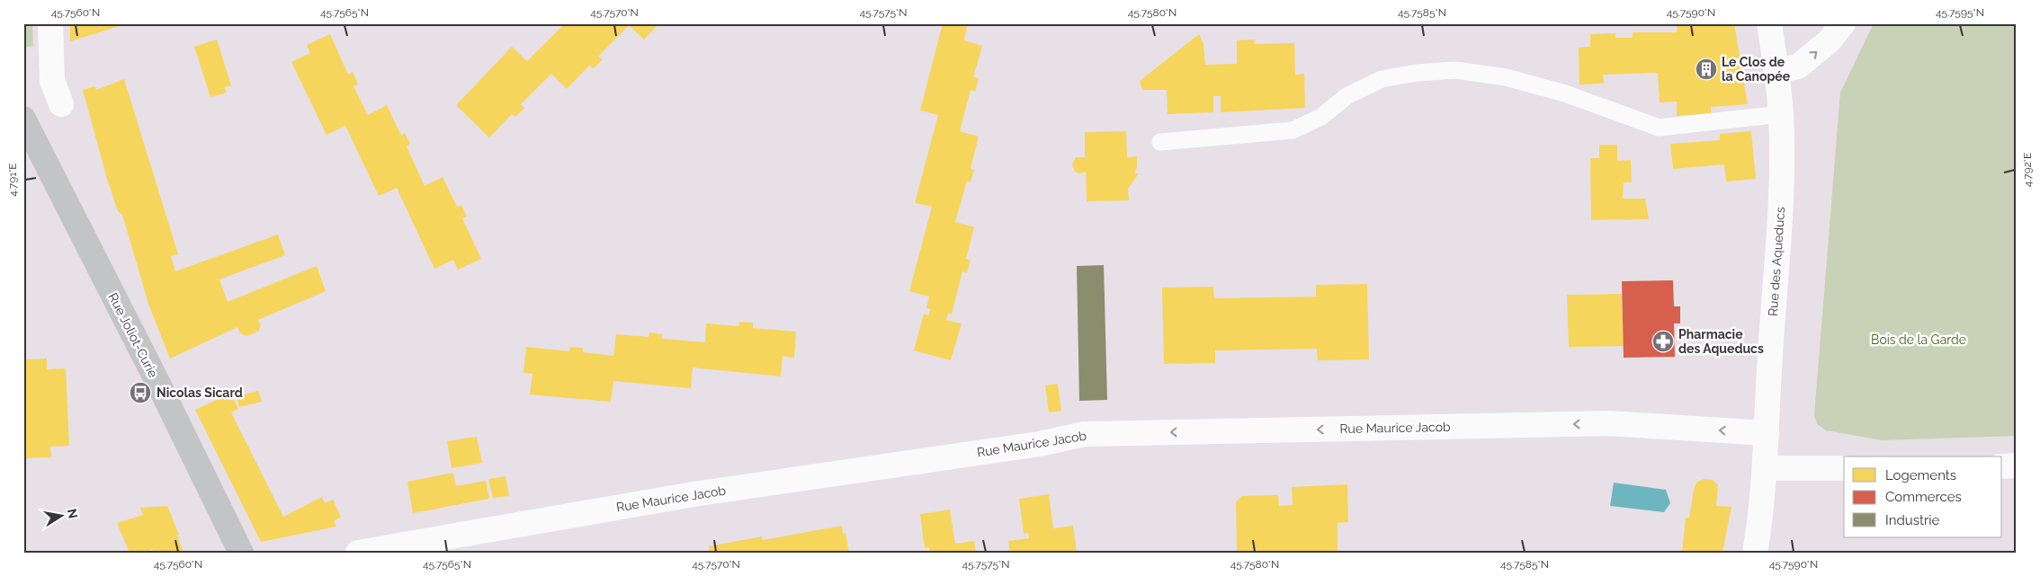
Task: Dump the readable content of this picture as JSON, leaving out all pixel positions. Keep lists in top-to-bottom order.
{
  "streets": {
    "main road": ["Rue Joliot-Curie"],
    "street": ["Rue des Aqueducs", "Rue Maurice Jacob"]
  },
  "crossings": [
    ["Rue des Aqueducs", "Rue Maurice Jacob"]
  ],
  "one_way": ["Rue Maurice Jacob"],
  "parks": ["Bois de la Garde"],
  "places": {
    "building": ["Le Clos de la Canopée"],
    "pharmacy": ["Pharmacie des Aqueducs"],
    "bus stop": ["Nicolas Sicard"]
  },
  "legend": ["Logements", "Commerces", "Industrie"],
  "north": "right",
  "coordinates": [
    "45.7560°N",
    "45.7565°N",
    "45.7570°N",
    "45.7575°N",
    "45.7580°N",
    "45.7585°N",
    "45.7590°N",
    "45.7595°N",
    "4.792°E",
    "4.791°E"
  ]
}
